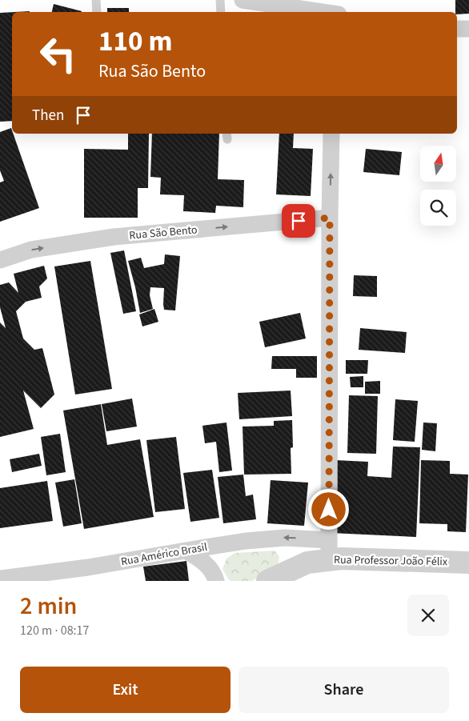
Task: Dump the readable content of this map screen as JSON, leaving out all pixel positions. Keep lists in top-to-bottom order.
{
  "streets": {
    "street": ["Rua São Bento", "Rua Américo Brasil", "Rua Professor João Félix"]
  },
  "crossings": [
    ["Rua Américo Brasil", "Rua Professor João Félix"]
  ],
  "one_way": ["Rua São Bento", "Rua Américo Brasil"],
  "north": "top",
  "page": {
    "turn": ["110 m", "Rua São Bento"],
    "then": "Then",
    "heading": ["2 min", "120 m · 08:17"],
    "buttons": ["Exit", "Share"]
  }
}
